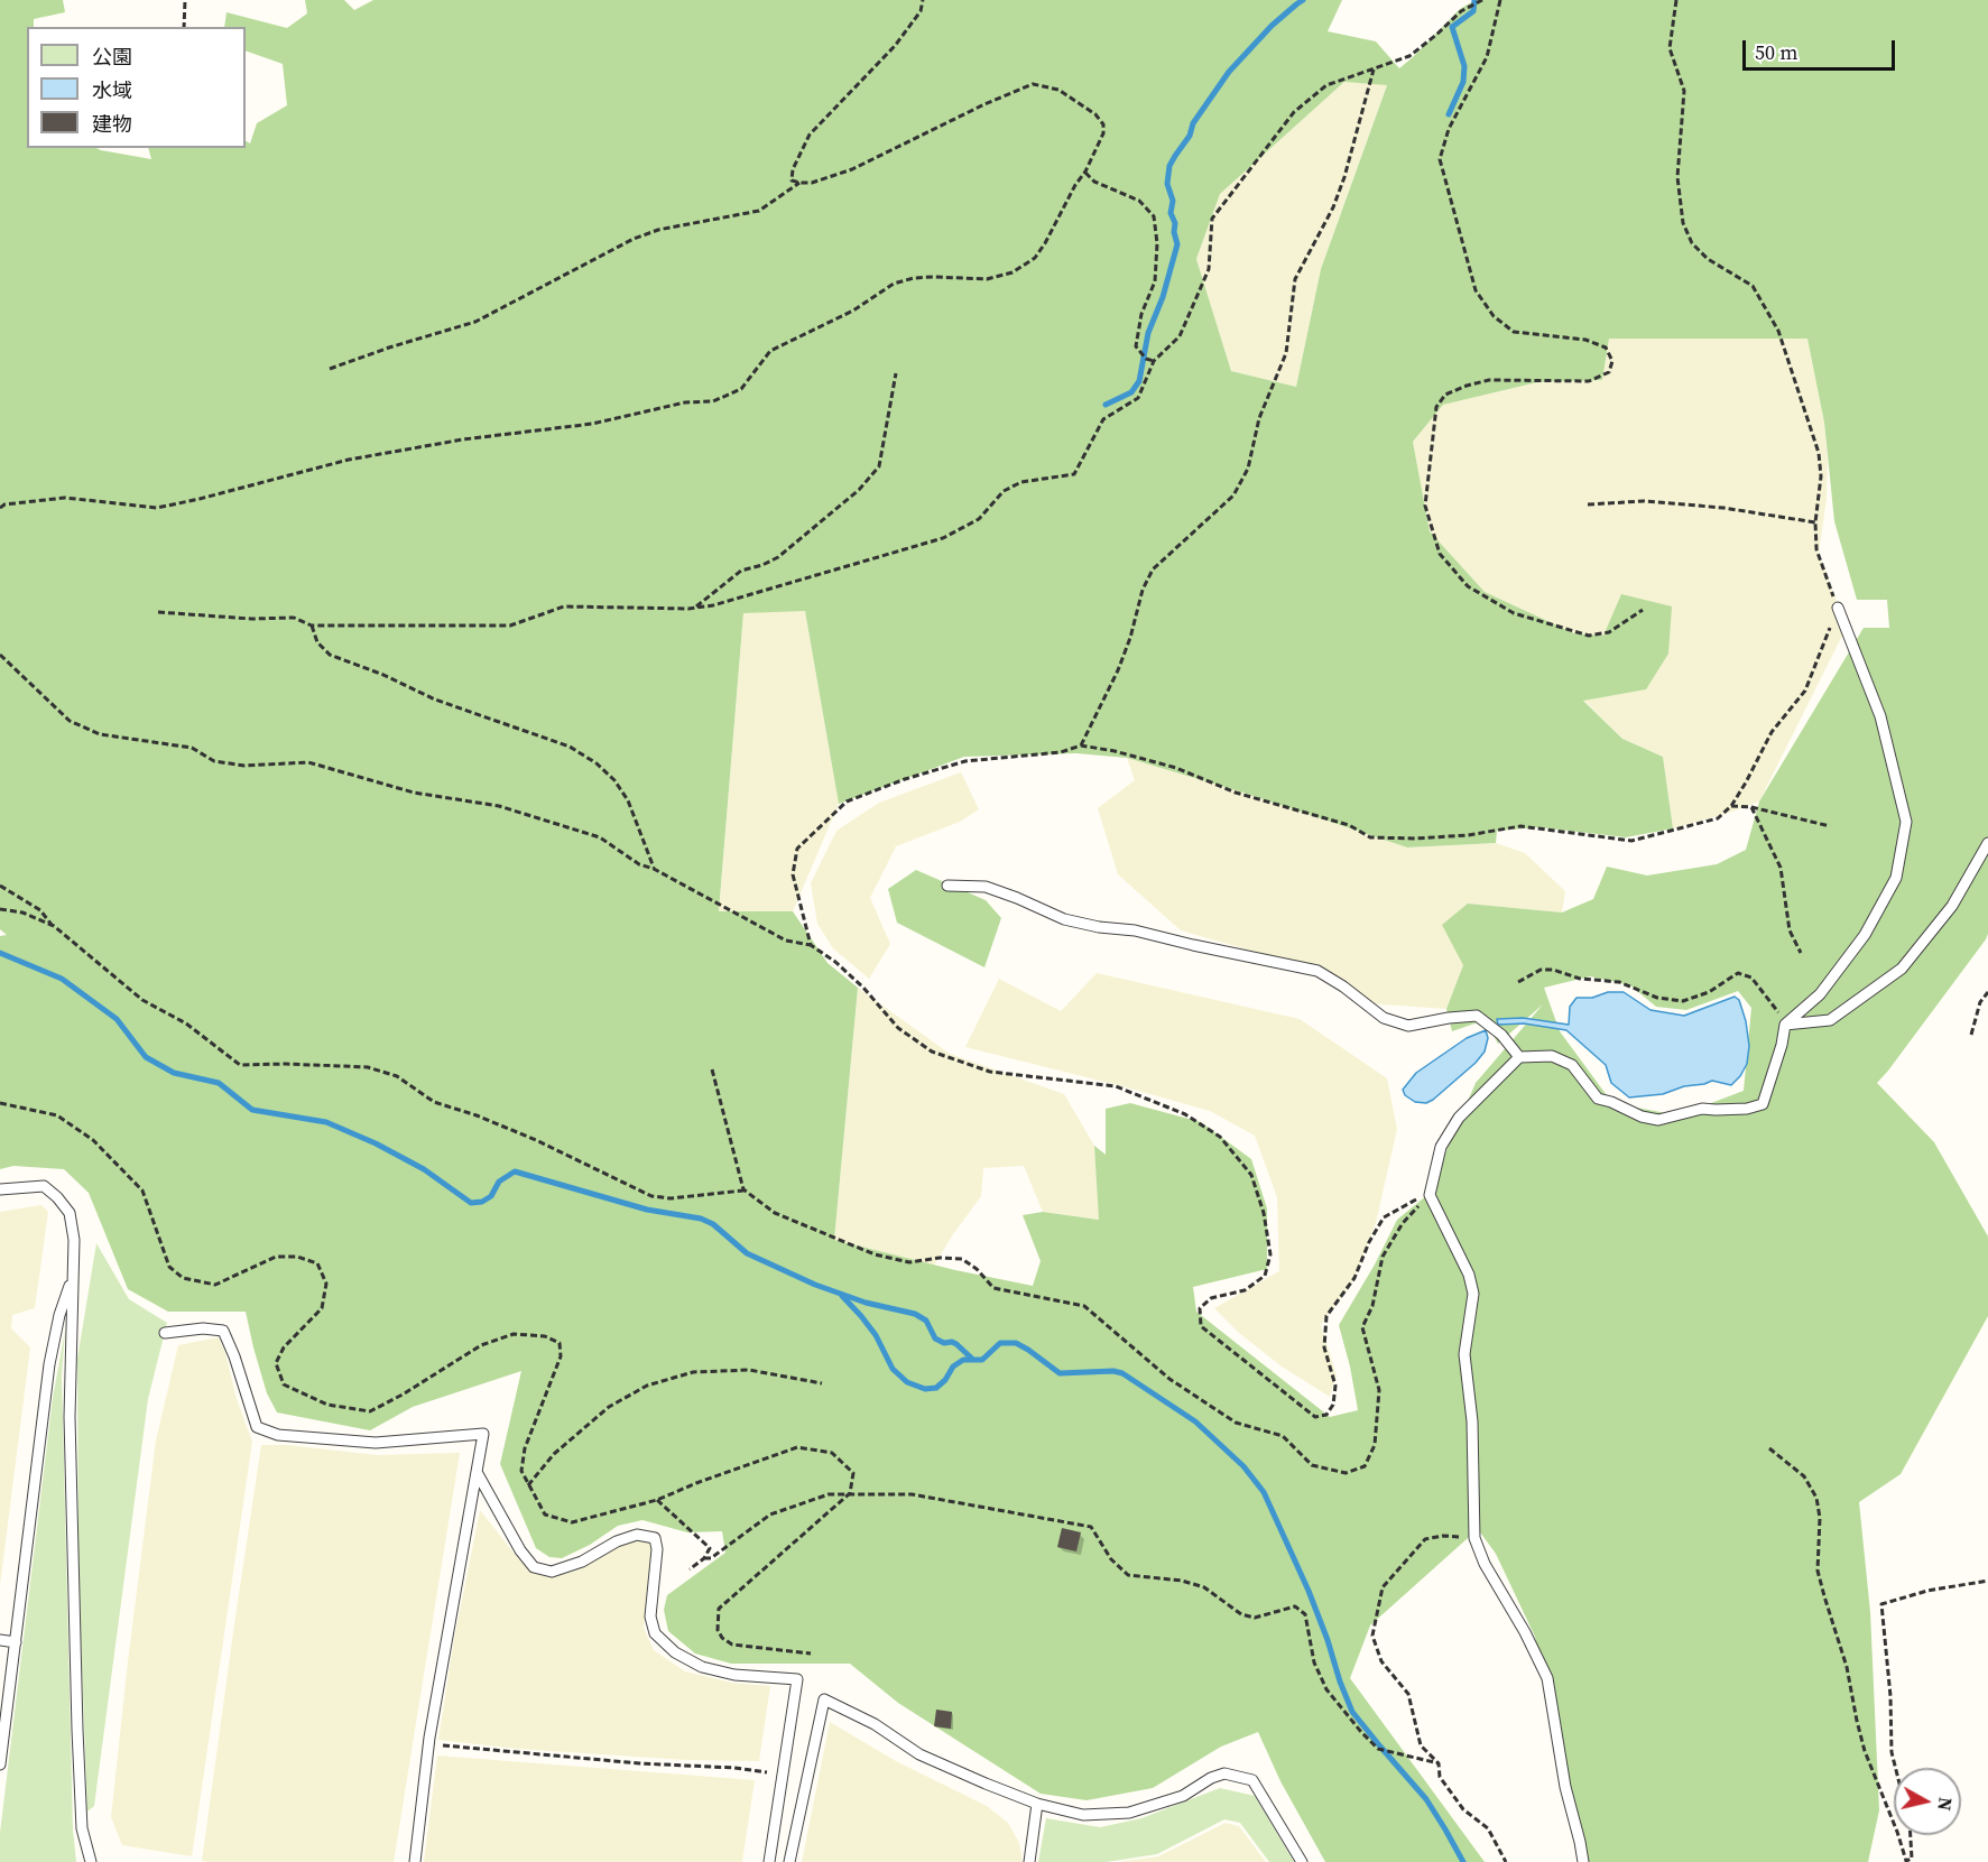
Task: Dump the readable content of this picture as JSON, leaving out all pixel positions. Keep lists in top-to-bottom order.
{
  "legend": ["公園", "水域", "建物"],
  "scale_bar": "50 m",
  "north": "right"
}
